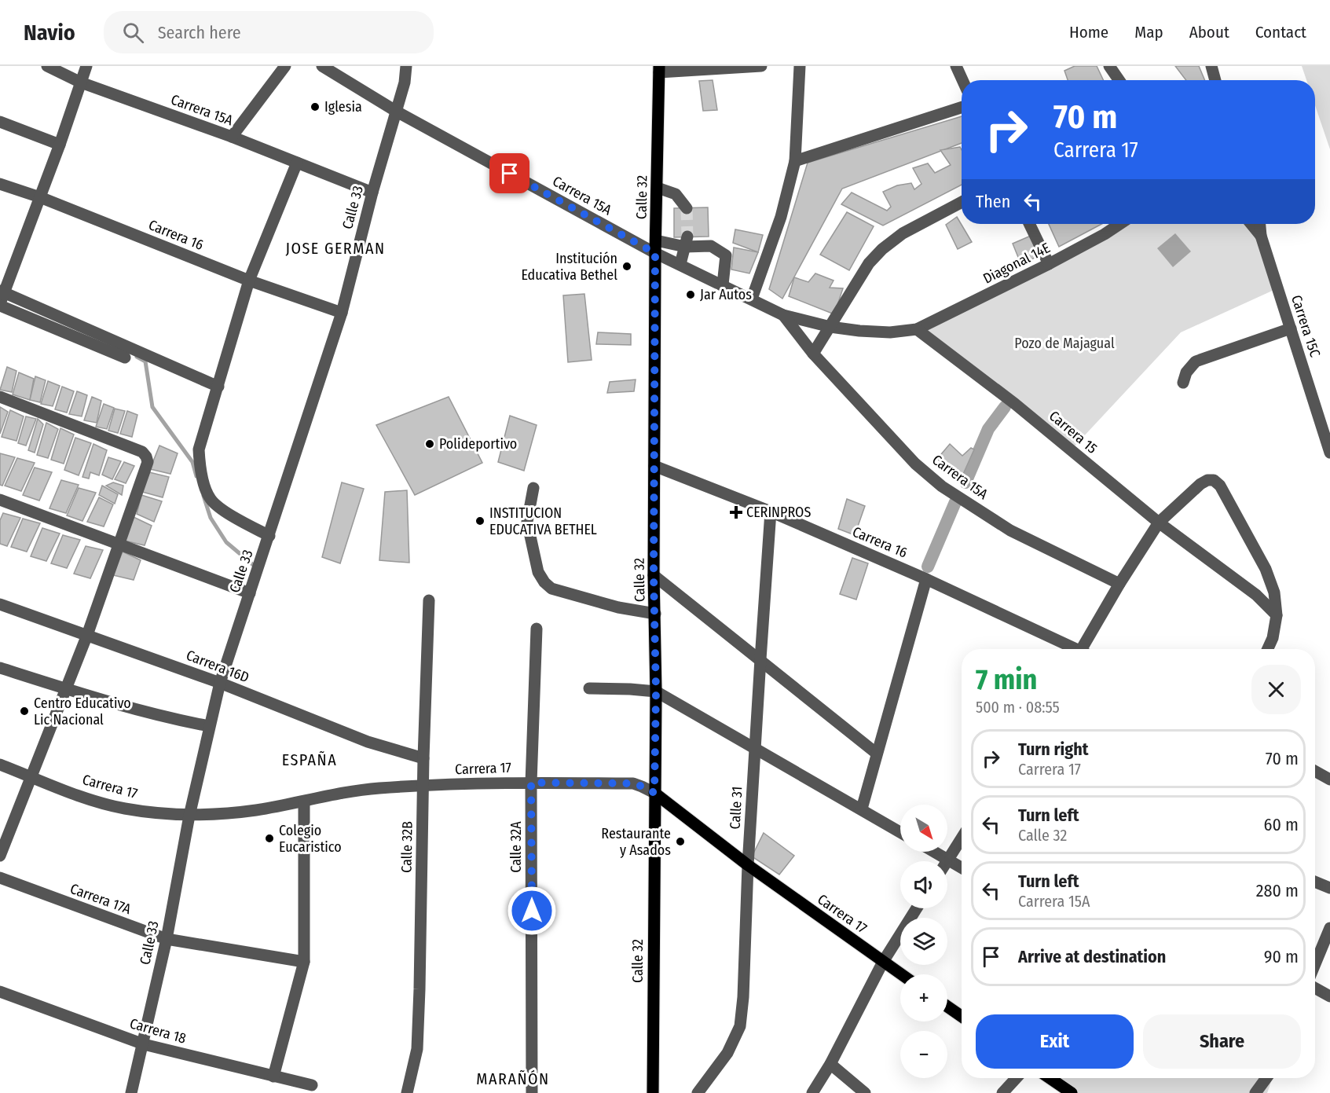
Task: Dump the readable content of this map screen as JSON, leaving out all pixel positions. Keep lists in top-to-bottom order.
{
  "streets": {
    "main road": ["Calle 32", "Carrera 17"],
    "street": [
      "Carrera 15A",
      "Calle 33",
      "Carrera 16",
      "Diagonal 14E",
      "Carrera 15C",
      "Carrera 15",
      "Carrera 16D",
      "Calle 31",
      "Calle 32B",
      "Calle 32A",
      "Carrera 17A",
      "Carrera 18"
    ]
  },
  "crossings": [
    ["Carrera 15A", "Calle 32"],
    ["Carrera 15A", "Calle 33"],
    ["Calle 32", "Carrera 16"],
    ["Calle 32", "Carrera 17"],
    ["Calle 33", "Carrera 16"],
    ["Calle 33", "Carrera 16D"],
    ["Calle 33", "Carrera 17"],
    ["Calle 33", "Carrera 17A"],
    ["Calle 33", "Carrera 18"],
    ["Carrera 16", "Calle 31"],
    ["Diagonal 14E", "Carrera 15"],
    ["Carrera 16D", "Calle 32B"],
    ["Carrera 17", "Calle 31"],
    ["Carrera 17", "Calle 32B"],
    ["Carrera 17", "Calle 32A"]
  ],
  "districts": ["JOSE GERMAN", "ESPAÑA", "MARAÑÓN"],
  "parks": ["Pozo de Majagual"],
  "places": {
    "other": [
      "Iglesia",
      "Institución Educativa Bethel",
      "Jar Autos",
      "Polideportivo",
      "INSTITUCION EDUCATIVA BETHEL",
      "Centro Educativo Lic Nacional",
      "Colegio Eucaristico",
      "Restaurante y Asados"
    ],
    "health": ["CERINPROS"]
  },
  "north": "bottom right",
  "page": {
    "header": "Navio",
    "search": "Search here",
    "nav": [
      "Home",
      "Map",
      "About",
      "Contact"
    ],
    "turn": ["70 m", "Carrera 17"],
    "then": "Then",
    "heading": ["7 min", "500 m · 08:55"],
    "list": [
      {
        "name": "Turn right",
        "note": "Carrera 17",
        "value": "70 m"
      },
      {
        "name": "Turn left",
        "note": "Calle 32",
        "value": "60 m"
      },
      {
        "name": "Turn left",
        "note": "Carrera 15A",
        "value": "280 m"
      },
      {
        "name": "Arrive at destination",
        "value": "90 m"
      }
    ],
    "map_buttons": ["+", "−"],
    "buttons": ["Exit", "Share"]
  }
}
